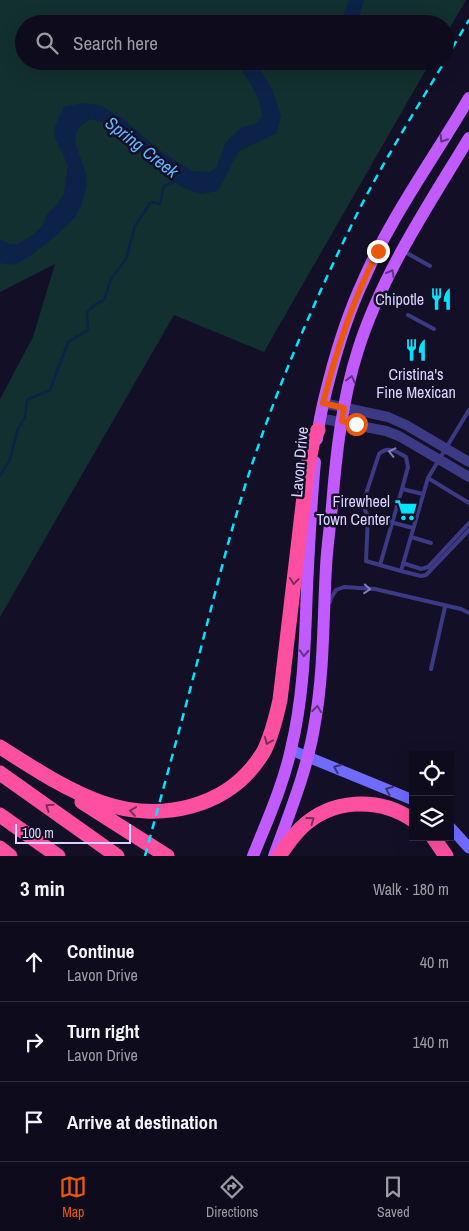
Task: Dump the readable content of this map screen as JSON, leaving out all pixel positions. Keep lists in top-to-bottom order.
{
  "streets": {
    "main road": ["Lavon Drive"]
  },
  "water": ["Spring Creek"],
  "places": {
    "restaurant": ["Chipotle", "Cristina's Fine Mexican"],
    "supermarket": ["Firewheel Town Center"]
  },
  "scale_bar": "100 m",
  "page": {
    "search": "Search here",
    "scale": "100 m",
    "heading": ["3 min", "Walk · 180 m"],
    "list": [
      ["Continue", "Lavon Drive", "40 m"],
      ["Turn right", "Lavon Drive", "140 m"],
      "Arrive at destination"
    ],
    "nav": ["Map", "Directions", "Saved"]
  }
}
